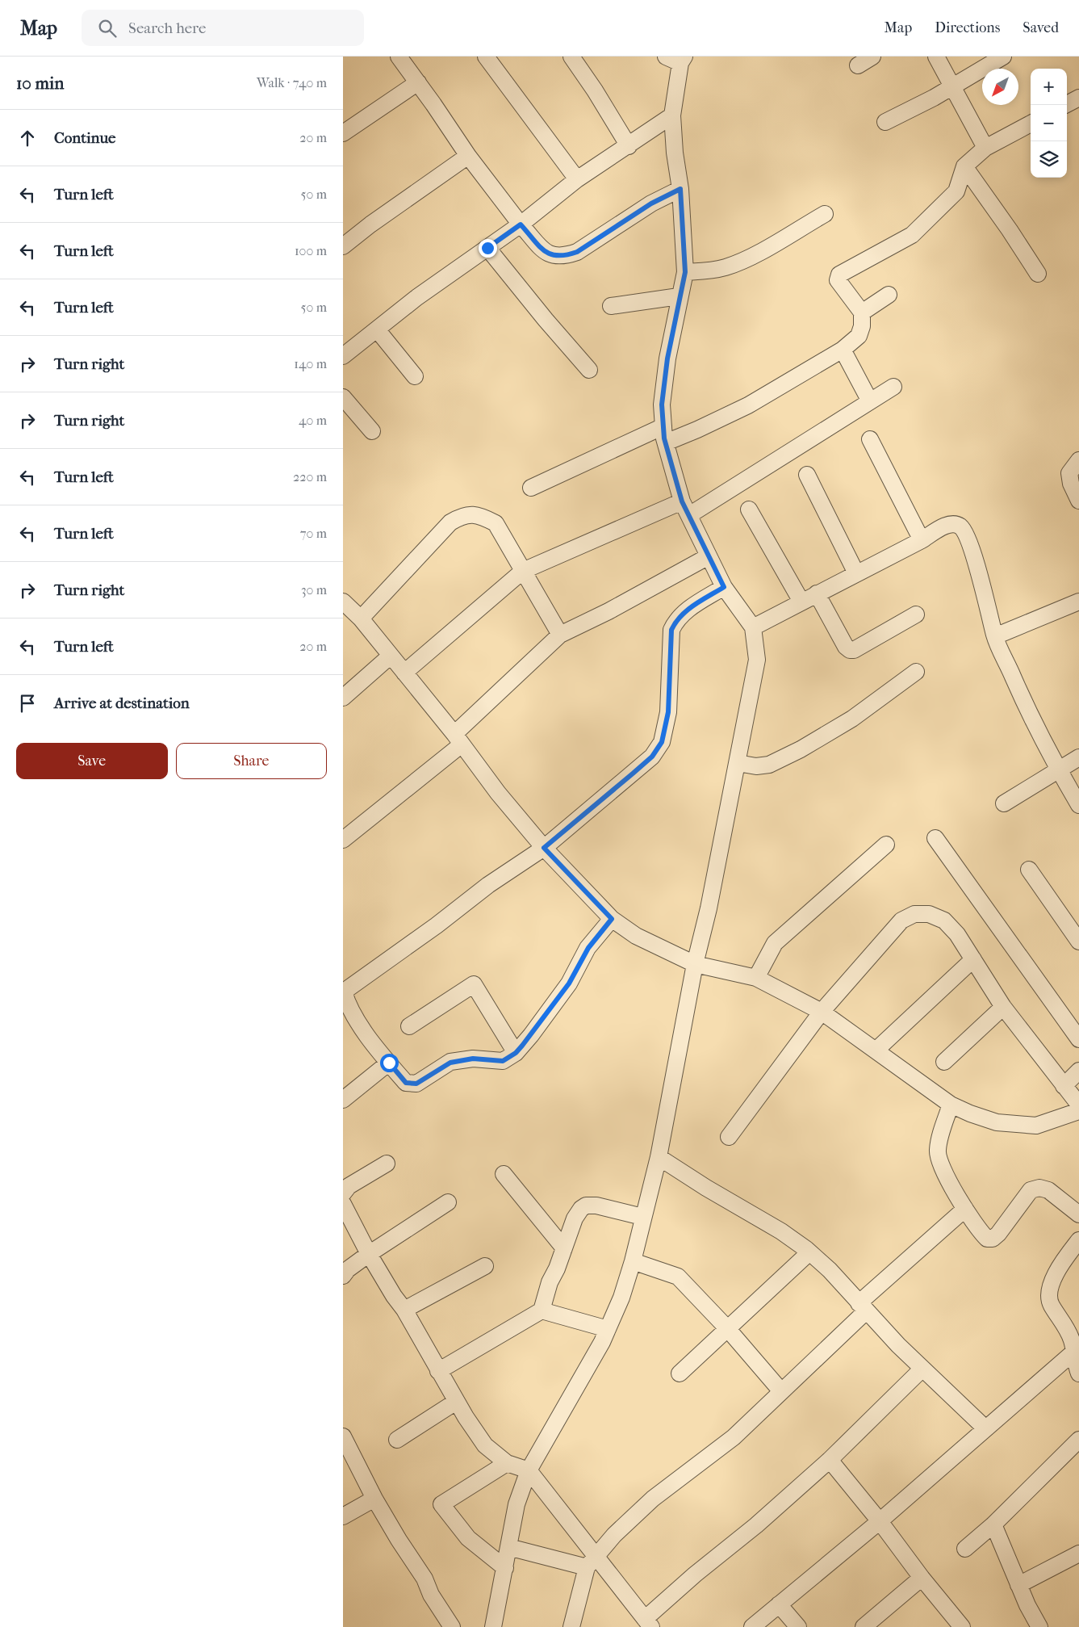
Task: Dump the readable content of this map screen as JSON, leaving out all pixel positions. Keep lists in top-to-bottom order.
{
  "north": "bottom left",
  "page": {
    "header": "Map",
    "search": "Search here",
    "nav": ["Map", "Directions", "Saved"],
    "heading": ["10 min", "Walk · 740 m"],
    "map_buttons": ["+", "−"],
    "list": [
      ["Continue", "20 m"],
      ["Turn left", "50 m"],
      ["Turn left", "100 m"],
      ["Turn left", "50 m"],
      ["Turn right", "140 m"],
      ["Turn right", "40 m"],
      ["Turn left", "220 m"],
      ["Turn left", "70 m"],
      ["Turn right", "30 m"],
      ["Turn left", "20 m"],
      "Arrive at destination"
    ],
    "buttons": ["Save", "Share"]
  }
}
